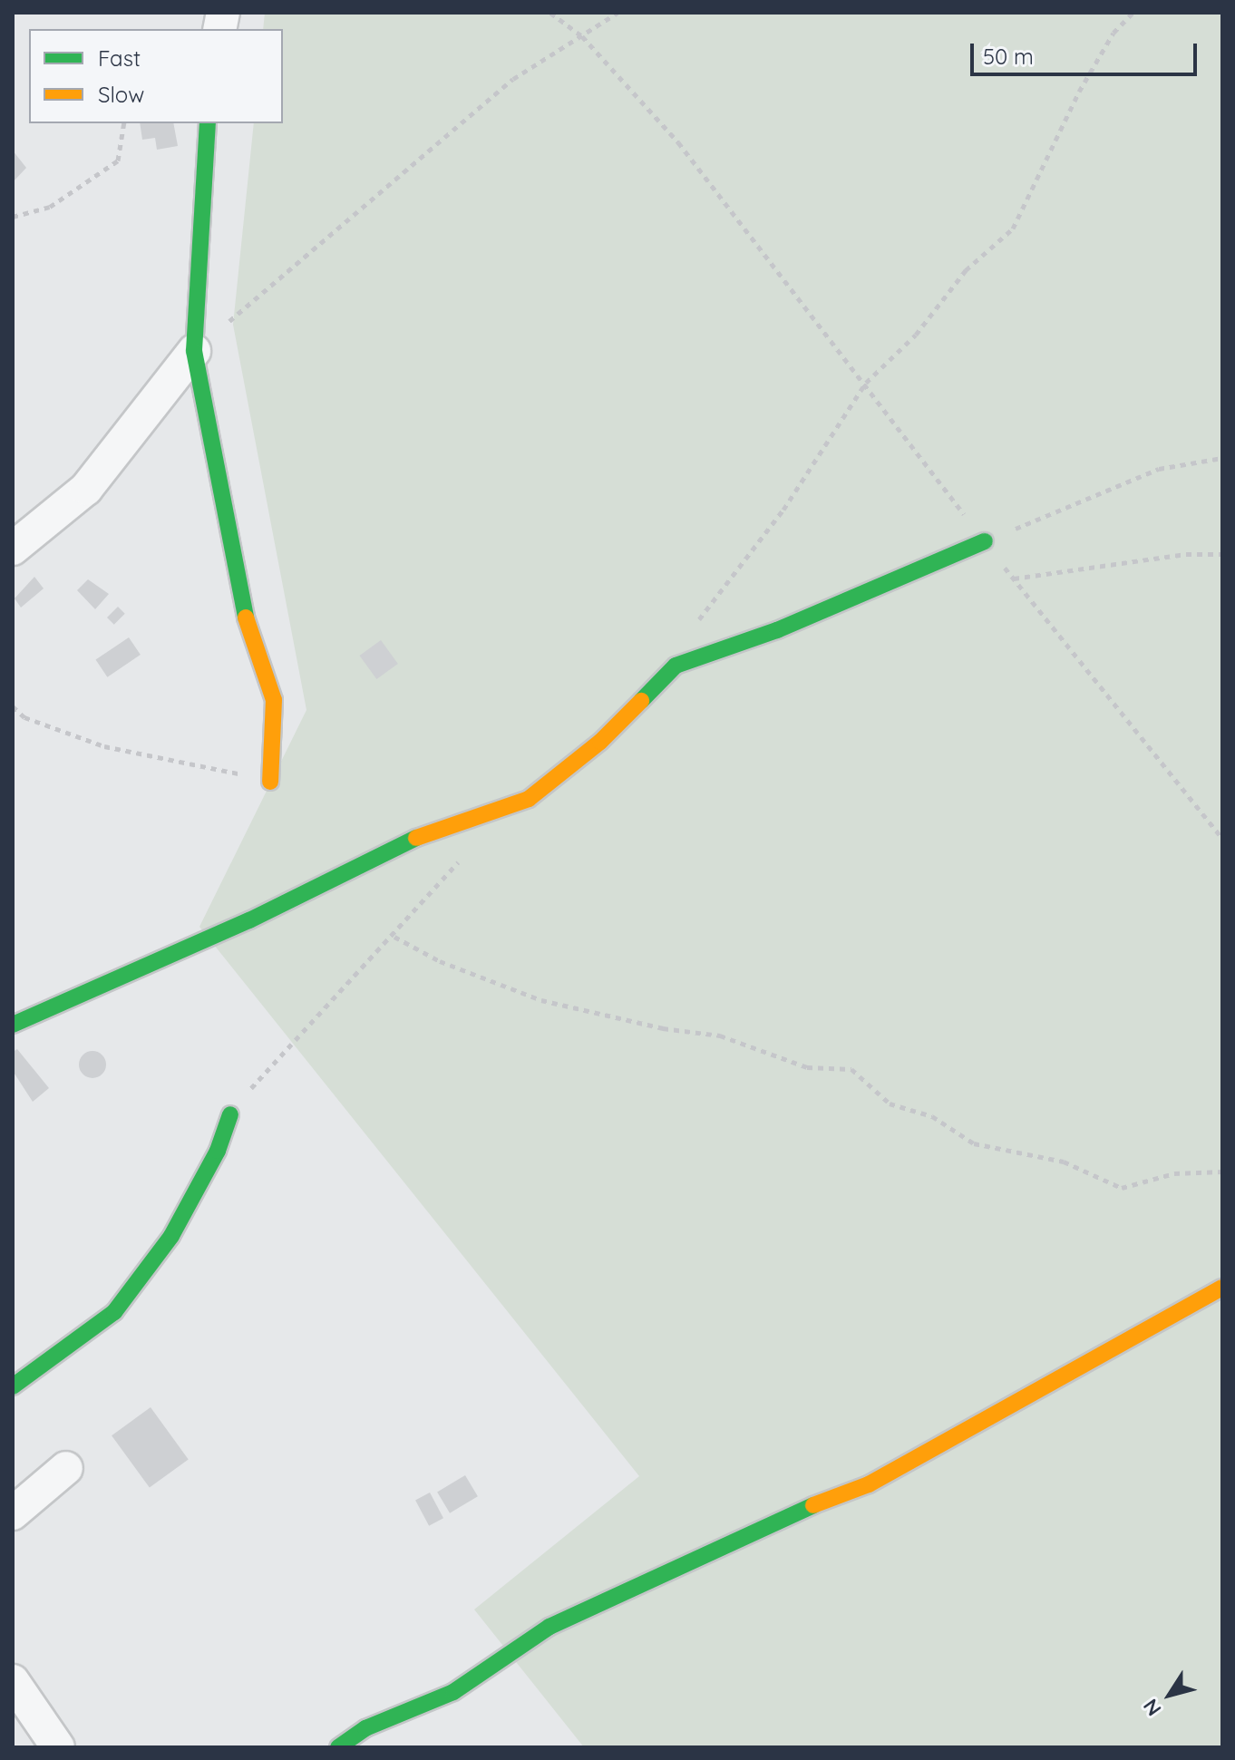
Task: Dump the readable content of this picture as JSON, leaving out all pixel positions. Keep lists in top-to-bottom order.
{
  "legend": ["Fast", "Slow"],
  "scale_bar": "50 m",
  "north": "bottom left"
}
